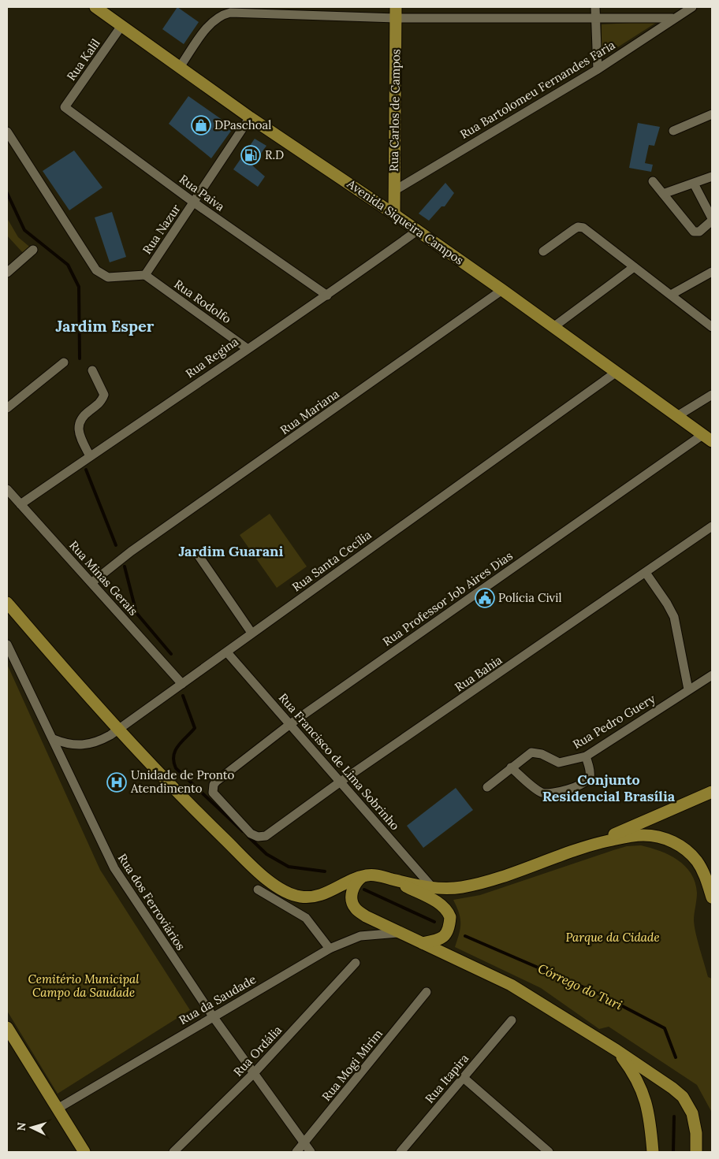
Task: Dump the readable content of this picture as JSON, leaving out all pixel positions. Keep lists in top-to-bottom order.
{
  "streets": {
    "main road": ["Rua Carlos de Campos", "Avenida Siqueira Campos"],
    "street": [
      "Rua Kalil",
      "Rua Bartolomeu Fernandes Faria",
      "Rua Paiva",
      "Rua Nazur",
      "Rua Rodolfo",
      "Rua Regina",
      "Rua Mariana",
      "Rua Santa Cecília",
      "Rua Minas Gerais",
      "Rua Professor Job Aires Dias",
      "Rua Bahia",
      "Rua Pedro Guery",
      "Rua Francisco de Lima Sobrinho",
      "Rua dos Ferroviários",
      "Rua da Saudade",
      "Rua Ordália",
      "Rua Mogi Mirim",
      "Rua Itapira"
    ]
  },
  "crossings": [
    ["Rua Kalil", "Rua Paiva"],
    ["Rua Kalil", "Avenida Siqueira Campos"],
    ["Rua Bartolomeu Fernandes Faria", "Rua Carlos de Campos"],
    ["Rua Carlos de Campos", "Avenida Siqueira Campos"],
    ["Rua Paiva", "Rua Nazur"],
    ["Rua Paiva", "Rua Regina"],
    ["Avenida Siqueira Campos", "Rua Nazur"],
    ["Avenida Siqueira Campos", "Rua Regina"],
    ["Avenida Siqueira Campos", "Rua Mariana"],
    ["Avenida Siqueira Campos", "Rua Santa Cecília"],
    ["Avenida Siqueira Campos", "Rua Professor Job Aires Dias"],
    ["Rua Nazur", "Rua Rodolfo"],
    ["Rua Rodolfo", "Rua Regina"],
    ["Rua Regina", "Rua Minas Gerais"],
    ["Rua Mariana", "Rua Minas Gerais"],
    ["Rua Santa Cecília", "Rua Minas Gerais"],
    ["Rua Santa Cecília", "Rua Francisco de Lima Sobrinho"],
    ["Rua Santa Cecília", "Rua dos Ferroviários"],
    ["Rua Professor Job Aires Dias", "Rua Bahia"],
    ["Rua Professor Job Aires Dias", "Rua Francisco de Lima Sobrinho"],
    ["Rua Bahia", "Rua Francisco de Lima Sobrinho"],
    ["Rua dos Ferroviários", "Rua da Saudade"],
    ["Rua dos Ferroviários", "Rua Ordália"],
    ["Rua dos Ferroviários", "Rua Mogi Mirim"]
  ],
  "districts": ["Jardim Esper", "Jardim Guarani", "Conjunto Residencial Brasília"],
  "water": ["Córrego do Turi"],
  "parks": ["Parque da Cidade", "Cemitério Municipal Campo da Saudade"],
  "places": {
    "shop": ["DPaschoal"],
    "fuel station": ["R.D"],
    "public building": ["Polícia Civil"],
    "hospital": ["Unidade de Pronto Atendimento"]
  },
  "north": "left"
}
